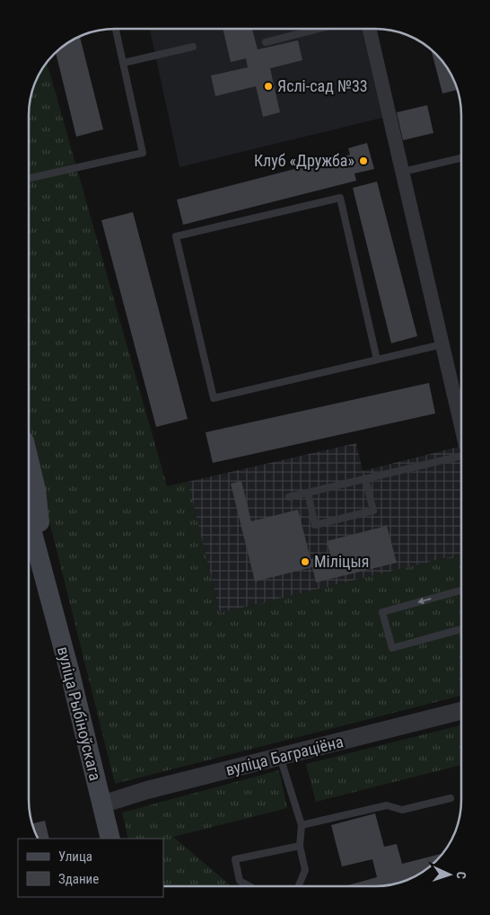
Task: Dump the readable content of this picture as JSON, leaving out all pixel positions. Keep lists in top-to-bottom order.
{
  "streets": {
    "main road": ["вуліца Рыбіноўскага"],
    "street": ["вуліца Баграціёна"]
  },
  "crossings": [
    ["вуліца Рыбіноўскага", "вуліца Баграціёна"]
  ],
  "places": ["Яслі-сад №33", "Клуб «Дружба»", "Міліцыя"],
  "legend": ["Улица", "Здание"],
  "north": "right"
}
